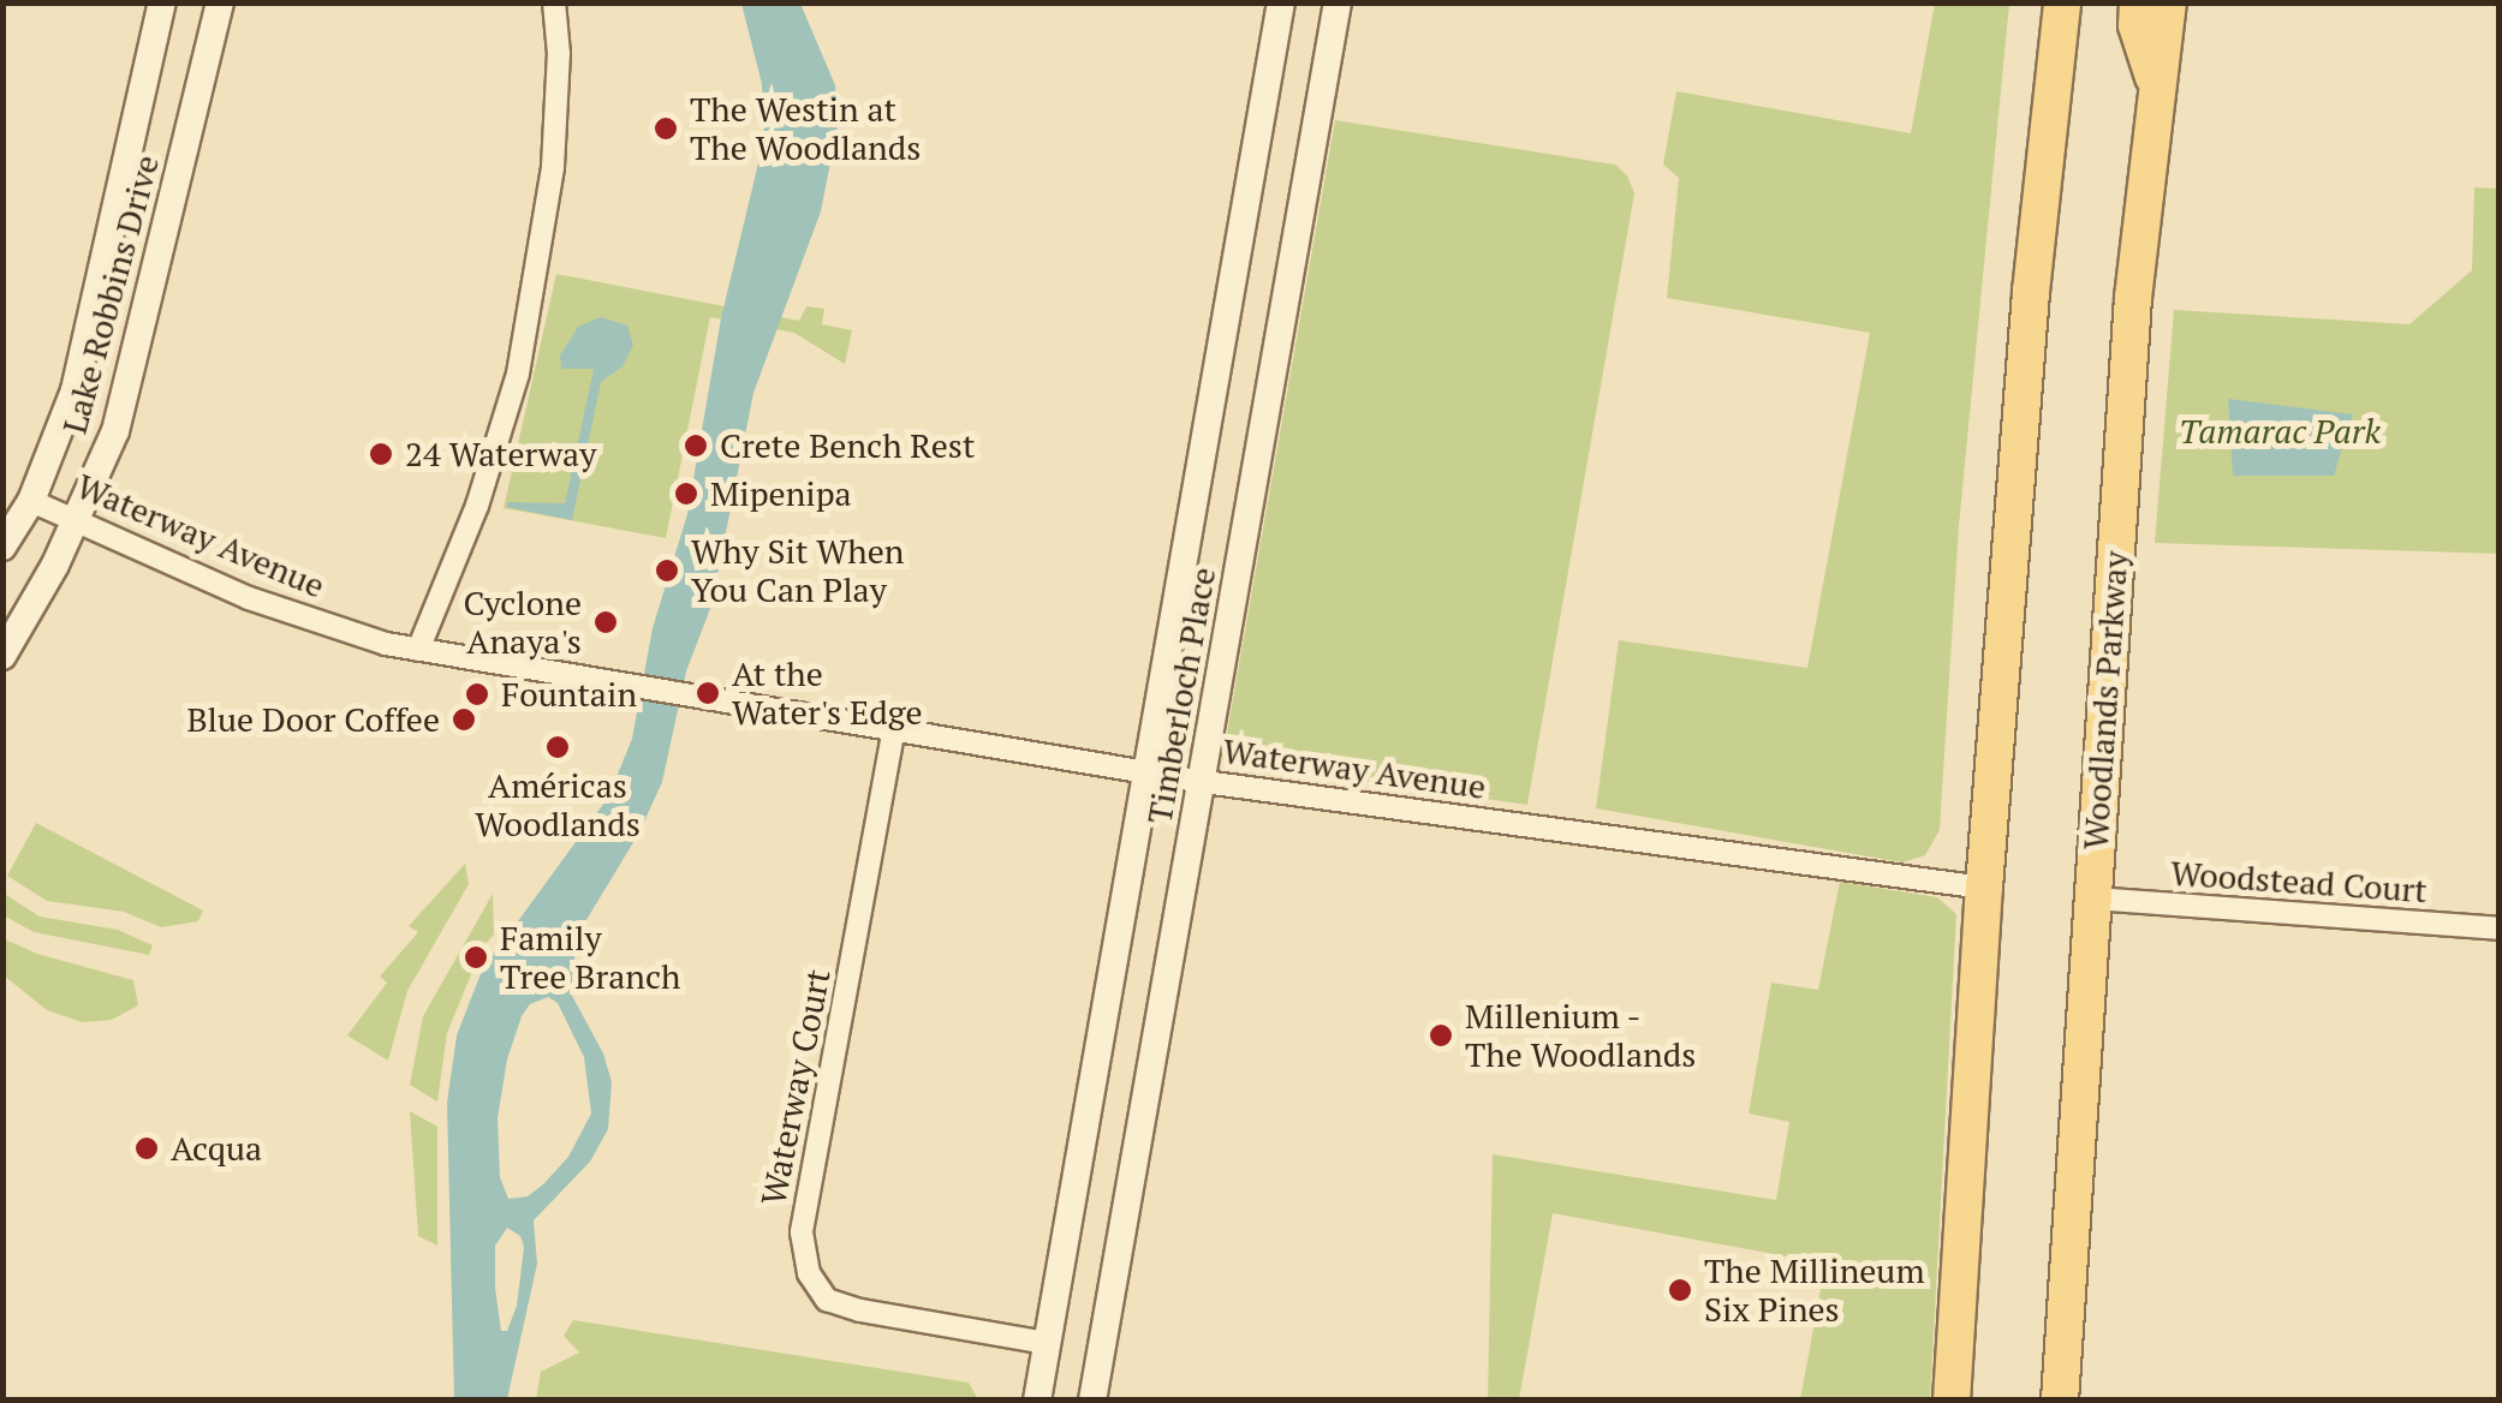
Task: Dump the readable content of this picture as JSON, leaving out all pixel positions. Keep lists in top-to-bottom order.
{
  "streets": {
    "main road": ["Woodlands Parkway"],
    "street": [
      "Lake Robbins Drive",
      "Waterway Avenue",
      "Timberloch Place",
      "Woodstead Court",
      "Waterway Court"
    ]
  },
  "crossings": [
    ["Lake Robbins Drive", "Waterway Avenue"],
    ["Waterway Avenue", "Timberloch Place"],
    ["Waterway Avenue", "Waterway Court"],
    ["Timberloch Place", "Waterway Court"],
    ["Woodlands Parkway", "Woodstead Court"]
  ],
  "parks": ["Tamarac Park"],
  "places": [
    "The Westin at The Woodlands",
    "Crete Bench Rest",
    "24 Waterway",
    "Mipenipa",
    "Why Sit When You Can Play",
    "Cyclone Anaya's",
    "At the Water's Edge",
    "Fountain",
    "Blue Door Coffee",
    "Américas Woodlands",
    "Family Tree Branch",
    "Millenium - The Woodlands",
    "Acqua",
    "The Millineum Six Pines"
  ]
}
